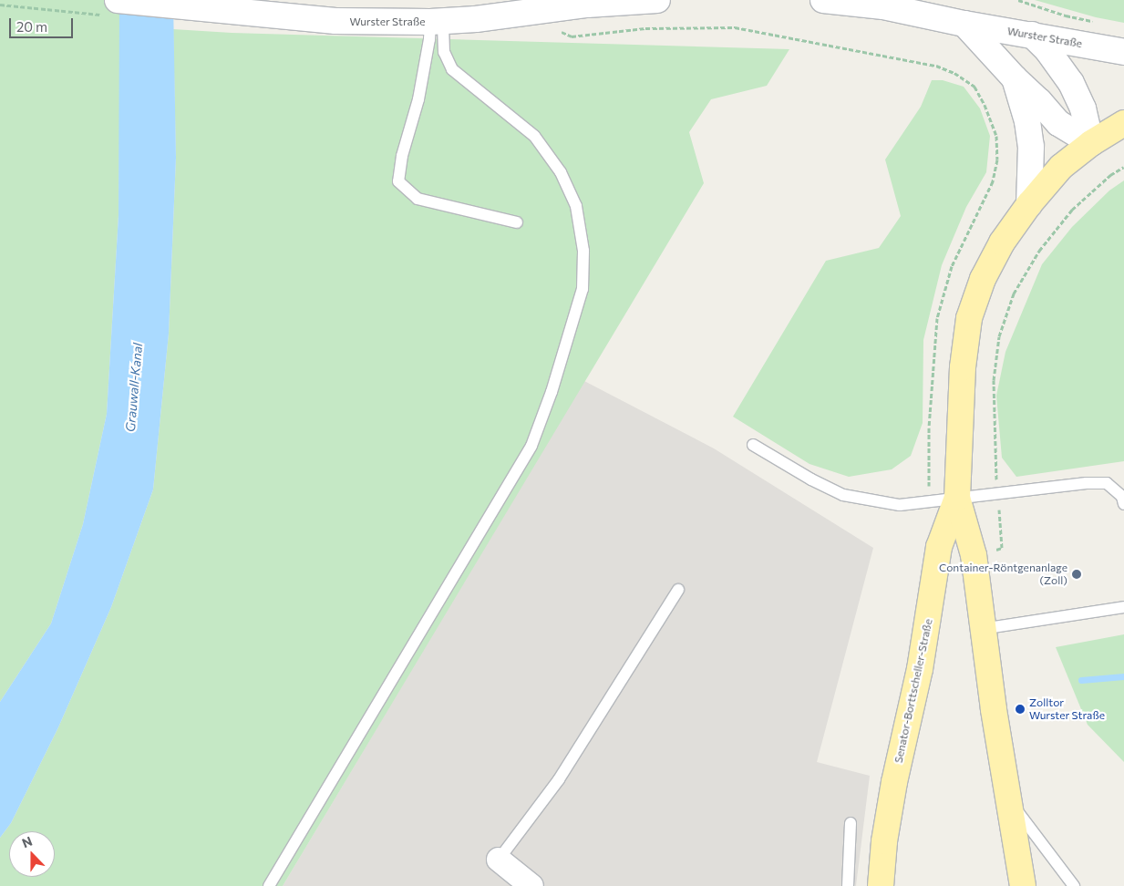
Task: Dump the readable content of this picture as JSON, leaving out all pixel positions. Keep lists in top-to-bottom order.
{
  "streets": {
    "main road": ["Wurster Straße", "Senator-Borttscheller-Straße"]
  },
  "water": ["Grauwall-Kanal"],
  "places": ["Container-Röntgenanlage (Zoll)", "Zolltor Wurster Straße"],
  "scale_bar": "20 m",
  "north": "top"
}
